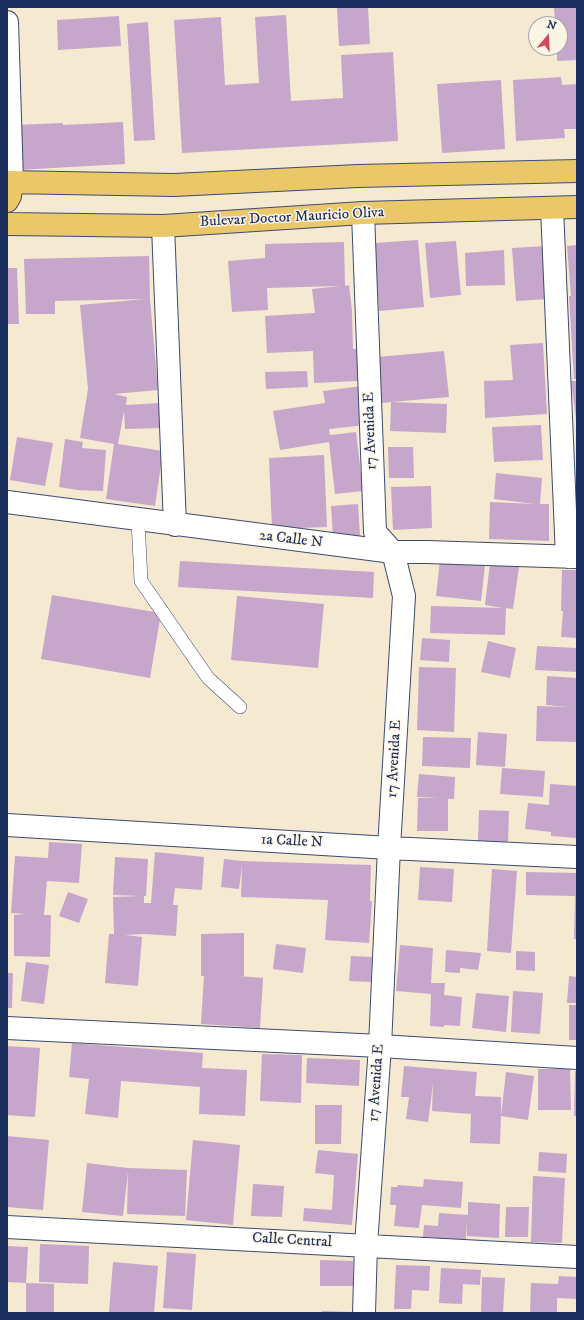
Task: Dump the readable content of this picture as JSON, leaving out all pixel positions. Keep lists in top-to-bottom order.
{
  "streets": {
    "highway": ["Bulevar Doctor Mauricio Oliva"],
    "street": [
      "17 Avenida E",
      "2a Calle N",
      "1a Calle N",
      "Calle Central"
    ]
  },
  "crossings": [
    ["Bulevar Doctor Mauricio Oliva", "17 Avenida E"],
    ["17 Avenida E", "2a Calle N"],
    ["17 Avenida E", "1a Calle N"],
    ["17 Avenida E", "Calle Central"]
  ],
  "north": "top"
}
